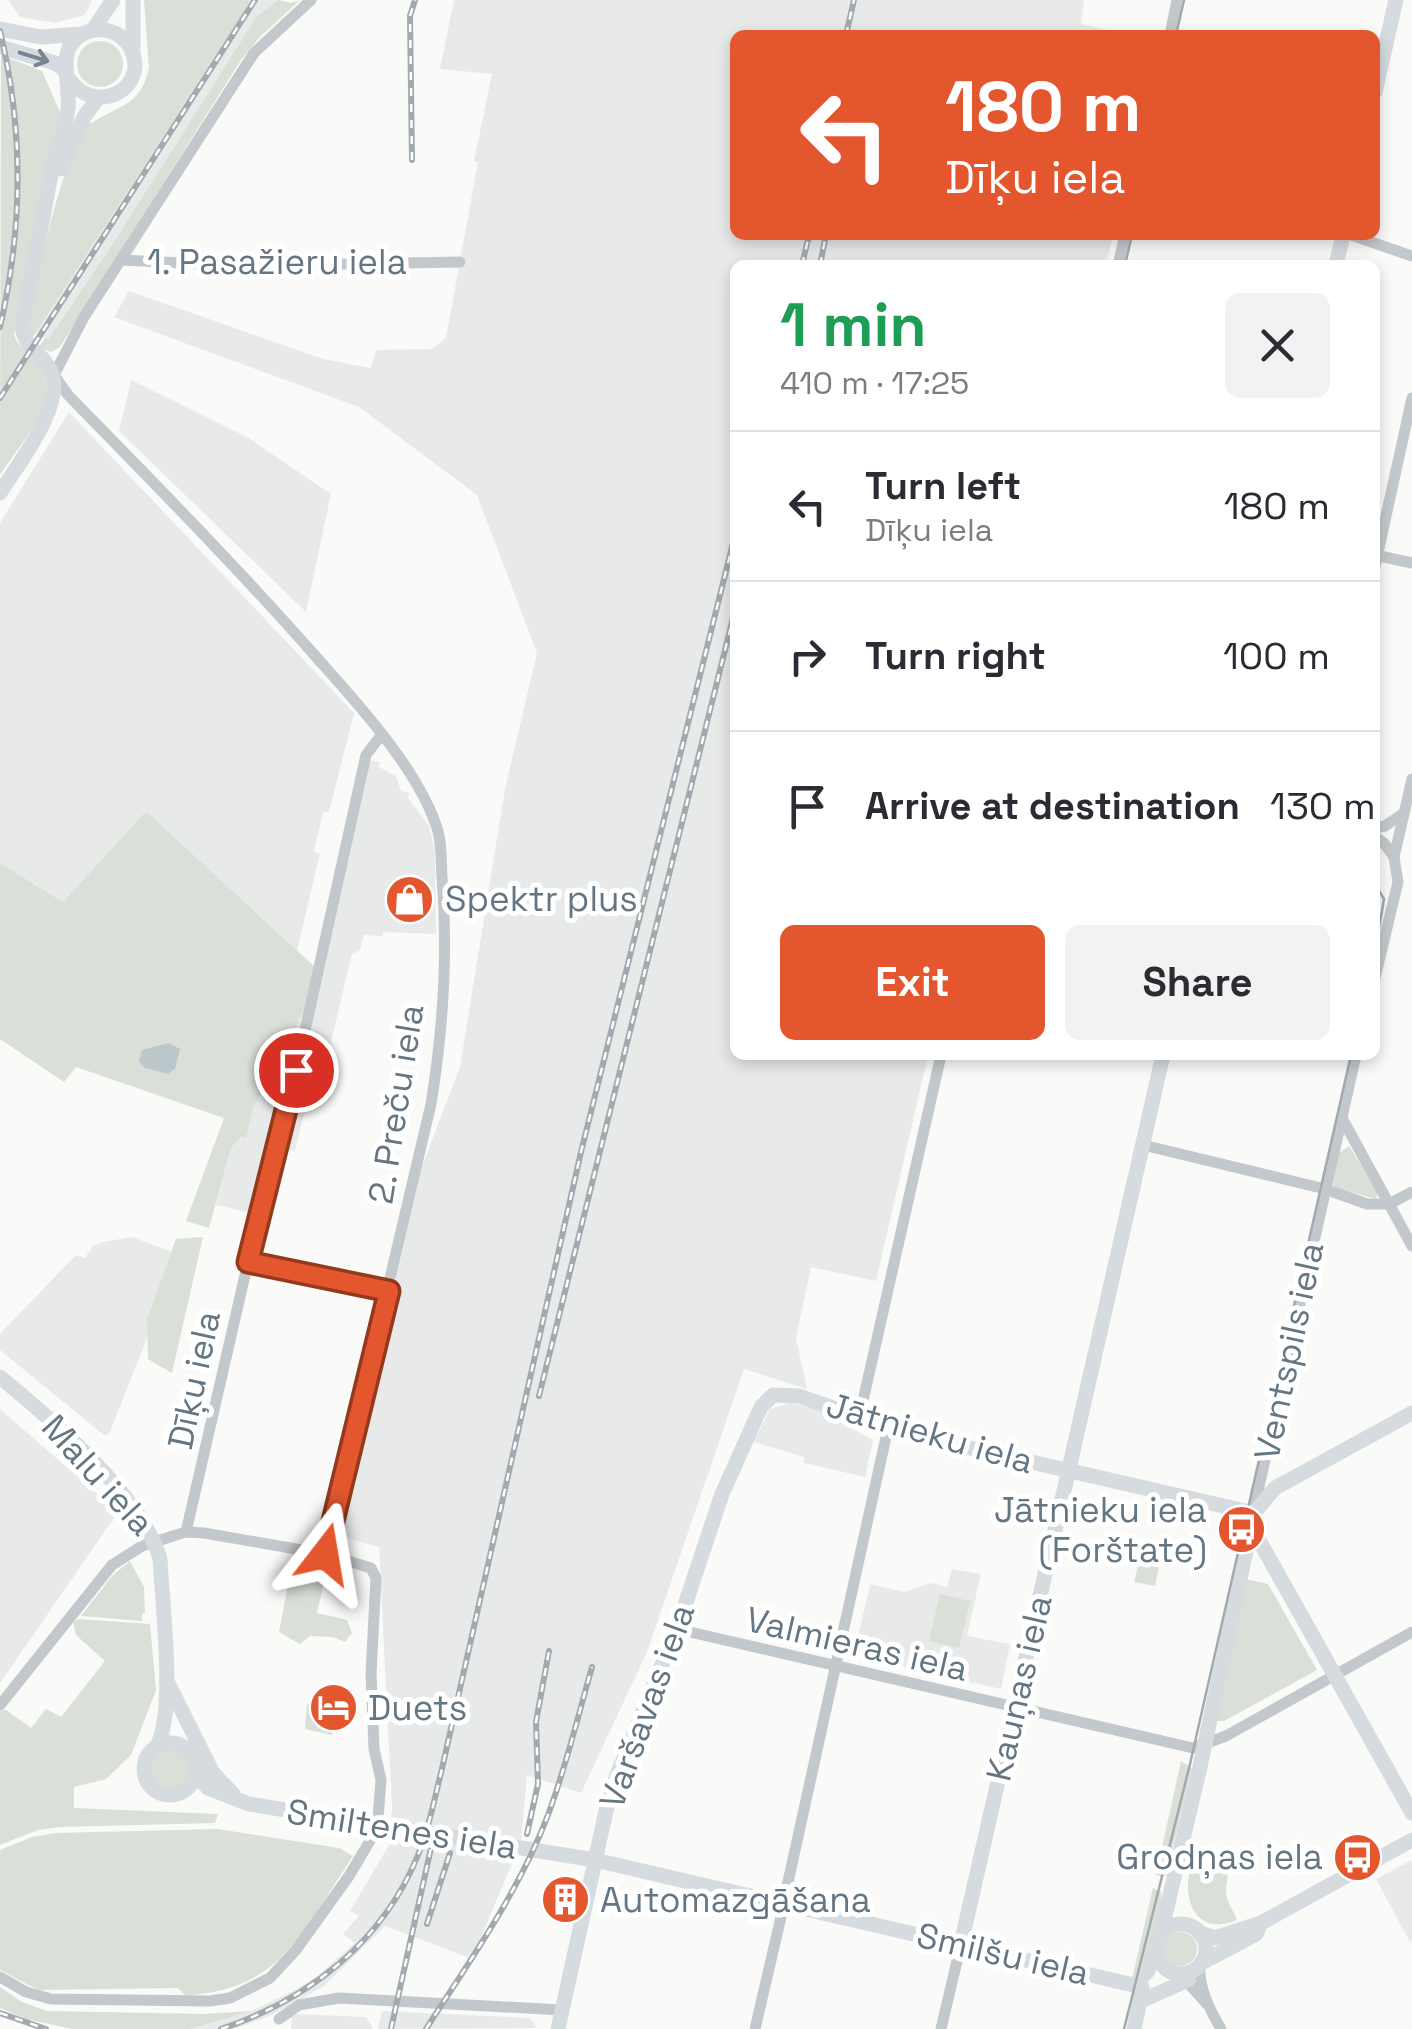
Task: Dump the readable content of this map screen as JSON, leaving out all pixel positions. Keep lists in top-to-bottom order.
{
  "streets": {
    "street": [
      "1. Pasažieru iela",
      "2. Preču iela",
      "Ventspils iela",
      "Dīķu iela",
      "Jātnieku iela",
      "Malu iela",
      "Valmieras iela",
      "Kauņas iela",
      "Varšavas iela",
      "Smiltenes iela",
      "Smilšu iela"
    ]
  },
  "crossings": [
    ["1. Pasažieru iela", "2. Preču iela"],
    ["2. Preču iela", "Dīķu iela"],
    ["2. Preču iela", "Malu iela"],
    ["Ventspils iela", "Jātnieku iela"],
    ["Ventspils iela", "Valmieras iela"],
    ["Ventspils iela", "Smilšu iela"],
    ["Dīķu iela", "Malu iela"],
    ["Jātnieku iela", "Kauņas iela"],
    ["Jātnieku iela", "Varšavas iela"],
    ["Malu iela", "Smiltenes iela"],
    ["Valmieras iela", "Kauņas iela"],
    ["Valmieras iela", "Varšavas iela"],
    ["Kauņas iela", "Smilšu iela"],
    ["Varšavas iela", "Smiltenes iela"],
    ["Varšavas iela", "Smilšu iela"],
    ["Smiltenes iela", "Smilšu iela"]
  ],
  "places": {
    "shop": ["Spektr plus"],
    "bus stop": ["Jātnieku iela (Forštate)", "Grodņas iela"],
    "hotel": ["Duets"],
    "building": ["Automazgāšana"]
  },
  "page": {
    "turn": ["180 m", "Dīķu iela"],
    "heading": ["1 min", "410 m · 17:25"],
    "list": [
      {
        "name": "Turn left",
        "note": "Dīķu iela",
        "value": "180 m"
      },
      {
        "name": "Turn right",
        "value": "100 m"
      },
      {
        "name": "Arrive at destination",
        "value": "130 m"
      }
    ],
    "buttons": ["Exit", "Share"]
  }
}
